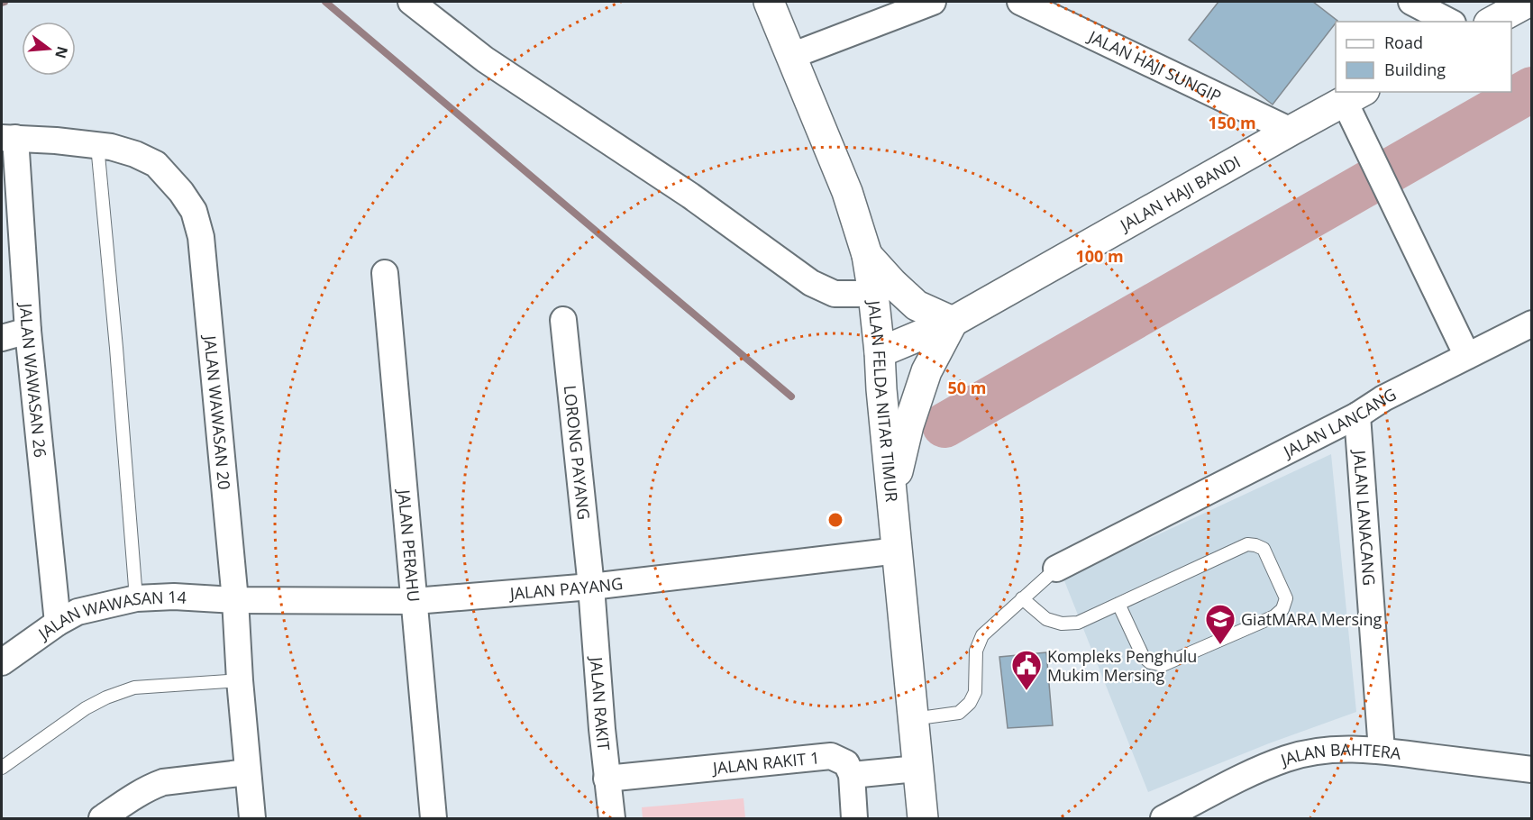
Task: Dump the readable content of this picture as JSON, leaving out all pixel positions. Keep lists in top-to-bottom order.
{
  "streets": {
    "main road": ["JALAN HAJI BANDI", "JALAN FELDA NITAR TIMUR"],
    "street": [
      "JALAN HAJI SUNGIP",
      "JALAN WAWASAN 26",
      "JALAN WAWASAN 20",
      "JALAN LANCANG",
      "LORONG PAYANG",
      "JALAN LANACANG",
      "JALAN PERAHU",
      "JALAN PAYANG",
      "JALAN WAWASAN 14",
      "JALAN RAKIT",
      "JALAN BAHTERA",
      "JALAN RAKIT 1"
    ]
  },
  "crossings": [
    ["JALAN HAJI SUNGIP", "JALAN HAJI BANDI"],
    ["JALAN HAJI BANDI", "JALAN FELDA NITAR TIMUR"],
    ["JALAN WAWASAN 26", "JALAN WAWASAN 20"],
    ["JALAN WAWASAN 26", "JALAN WAWASAN 14"],
    ["JALAN FELDA NITAR TIMUR", "JALAN PAYANG"],
    ["JALAN WAWASAN 20", "JALAN PAYANG"],
    ["JALAN WAWASAN 20", "JALAN WAWASAN 14"],
    ["JALAN LANCANG", "JALAN LANACANG"],
    ["LORONG PAYANG", "JALAN PAYANG"],
    ["LORONG PAYANG", "JALAN RAKIT"],
    ["JALAN LANACANG", "JALAN BAHTERA"],
    ["JALAN PERAHU", "JALAN PAYANG"],
    ["JALAN PAYANG", "JALAN WAWASAN 14"],
    ["JALAN PAYANG", "JALAN RAKIT"],
    ["JALAN RAKIT", "JALAN RAKIT 1"]
  ],
  "places": {
    "school or university": ["GiatMARA Mersing"],
    "public building": ["Kompleks Penghulu Mukim Mersing"]
  },
  "legend": ["Road", "Building"],
  "north": "right",
  "rings": ["150 m", "100 m", "50 m"]
}
